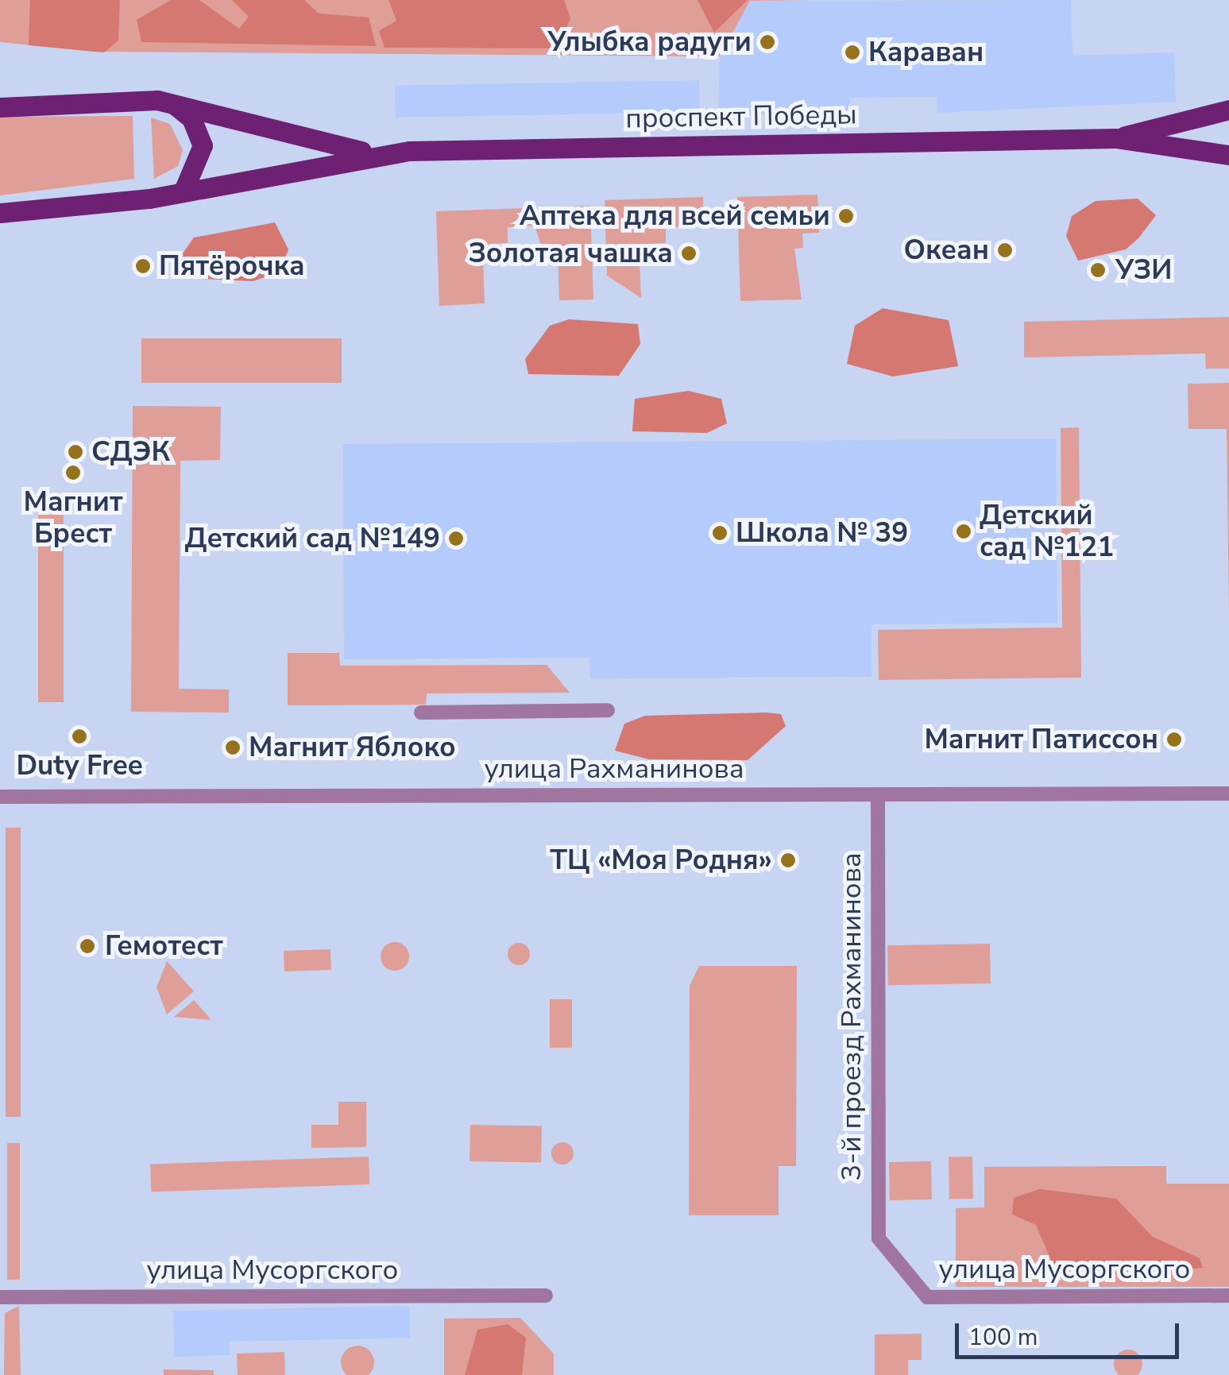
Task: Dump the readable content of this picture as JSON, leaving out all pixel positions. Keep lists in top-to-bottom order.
{
  "streets": {
    "main road": ["проспект Победы"],
    "street": ["улица Рахманинова", "3-й проезд Рахманинова", "улица Мусоргского"]
  },
  "crossings": [
    ["улица Рахманинова", "3-й проезд Рахманинова"],
    ["3-й проезд Рахманинова", "улица Мусоргского"]
  ],
  "places": [
    "Улыбка радуги",
    "Караван",
    "Аптека для всей семьи",
    "Океан",
    "Золотая чашка",
    "Пятёрочка",
    "УЗИ",
    "СДЭК",
    "Магнит Брест",
    "Детский сад №121",
    "Школа № 39",
    "Детский сад №149",
    "Duty Free",
    "Магнит Патиссон",
    "Магнит Яблоко",
    "ТЦ «Моя Родня»",
    "Гемотест"
  ],
  "scale_bar": "100 m"
}
